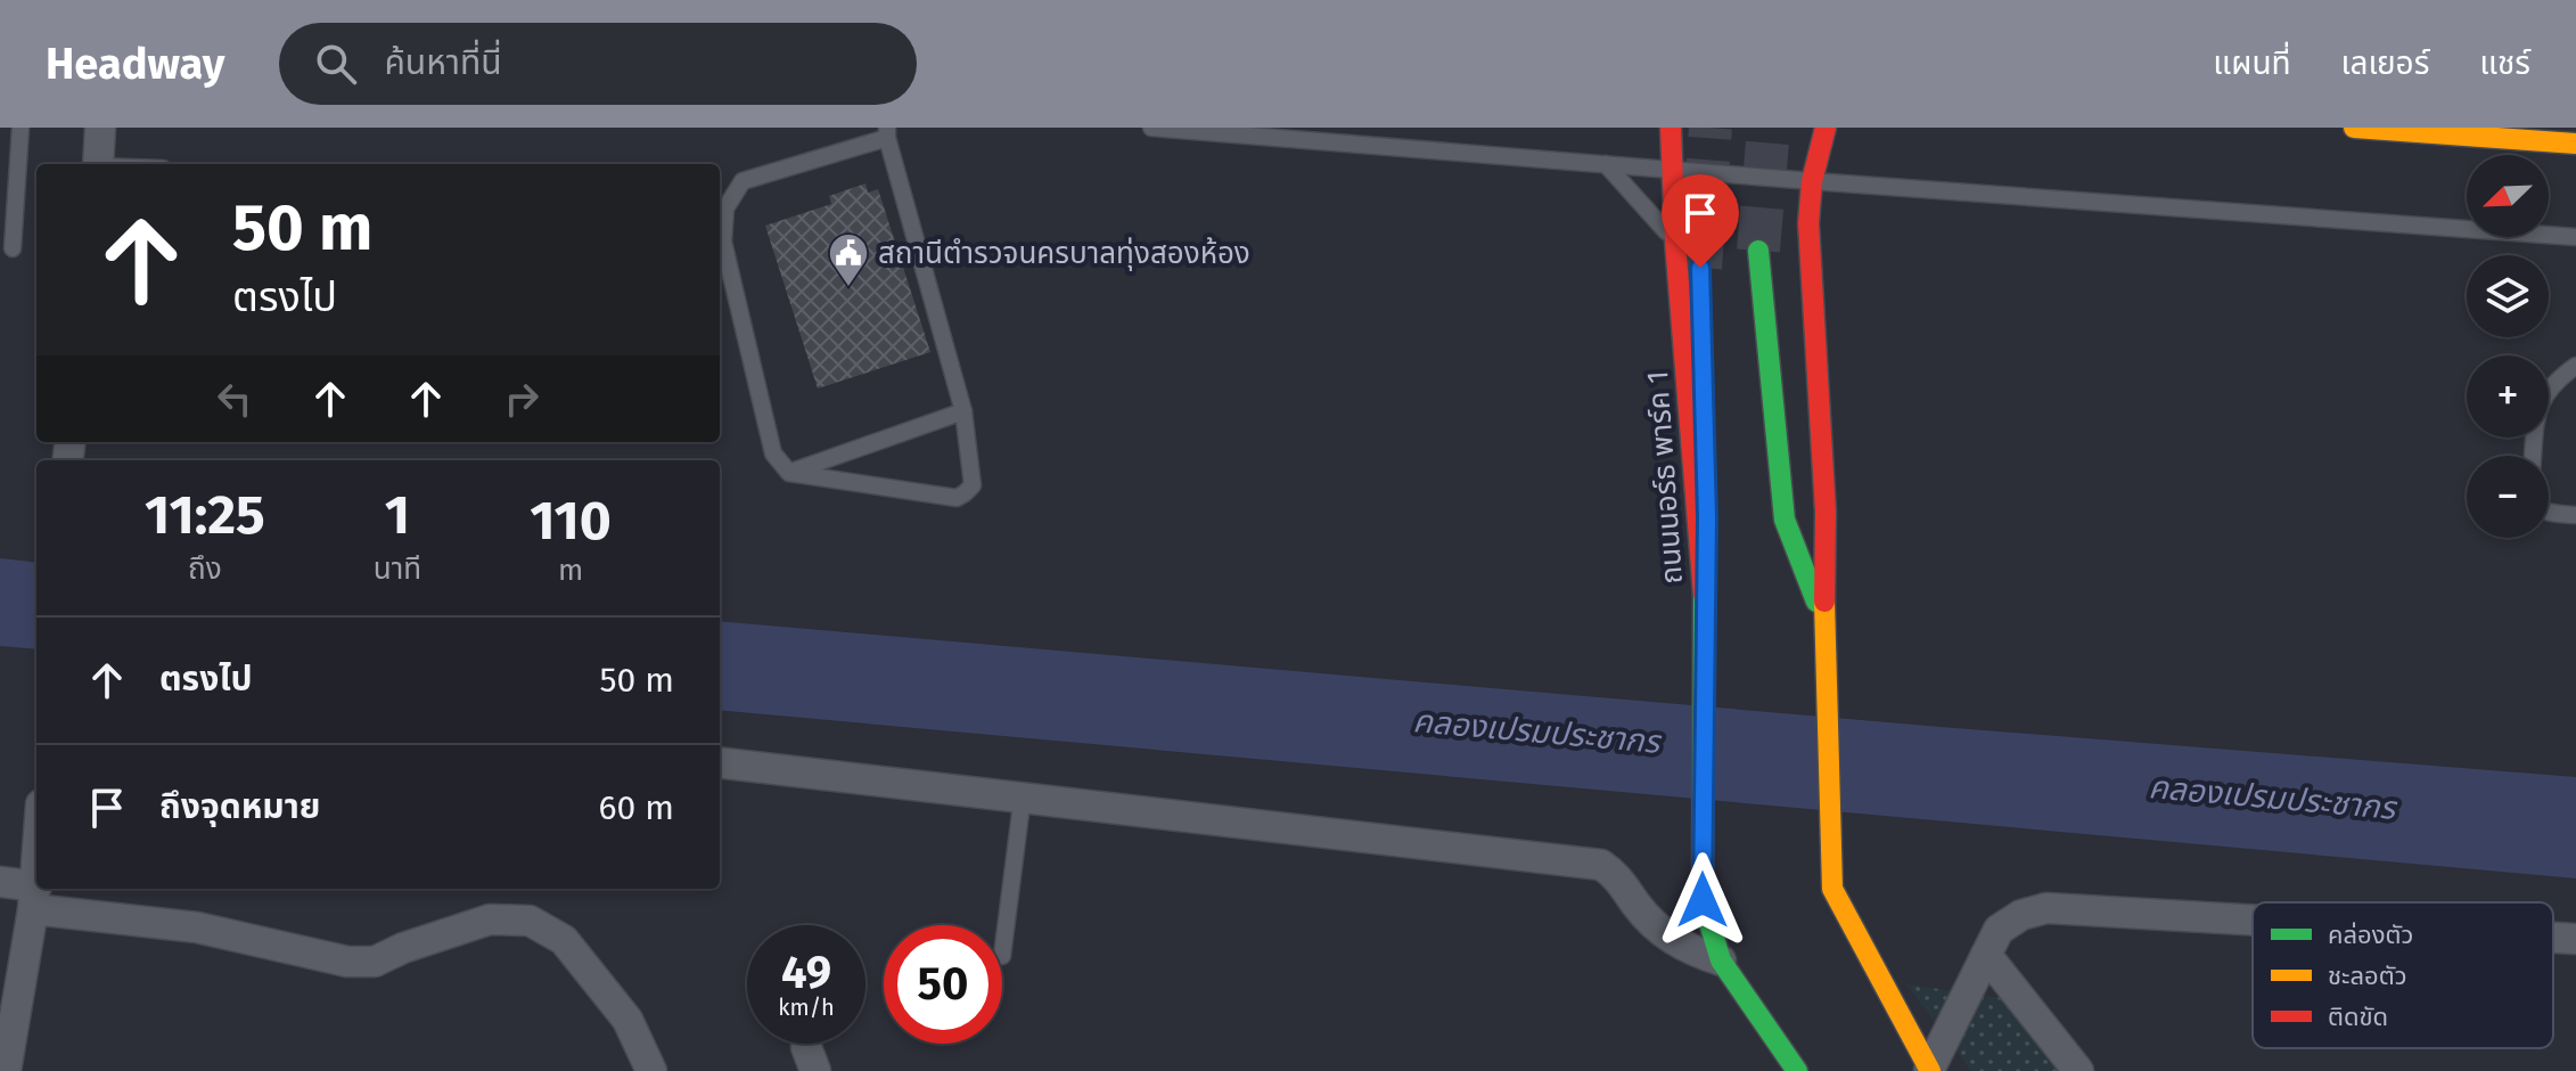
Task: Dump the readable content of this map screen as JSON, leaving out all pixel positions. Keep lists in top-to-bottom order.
{
  "streets": {
    "main road": ["ถนนนอร์ธ พาร์ค 1"]
  },
  "water": ["คลองเปรมประชากร"],
  "places": {
    "public building": ["สถานีตำรวจนครบาลทุ่งสองห้อง"]
  },
  "legend": ["คล่องตัว", "ชะลอตัว", "ติดขัด"],
  "north": "bottom left",
  "page": {
    "header": "Headway",
    "search": "ค้นหาที่นี่",
    "nav": ["แผนที่", "เลเยอร์", "แชร์"],
    "map_buttons": ["+", "−"],
    "turn": ["50 m", "ตรงไป"],
    "eta": [
      "11:25",
      "ถึง",
      "1",
      "นาที",
      "110",
      "m"
    ],
    "list": [
      {
        "name": "ตรงไป",
        "value": "50 m"
      },
      {
        "name": "ถึงจุดหมาย",
        "value": "60 m"
      }
    ],
    "speed": "49 km/h",
    "limit": "50"
  }
}
